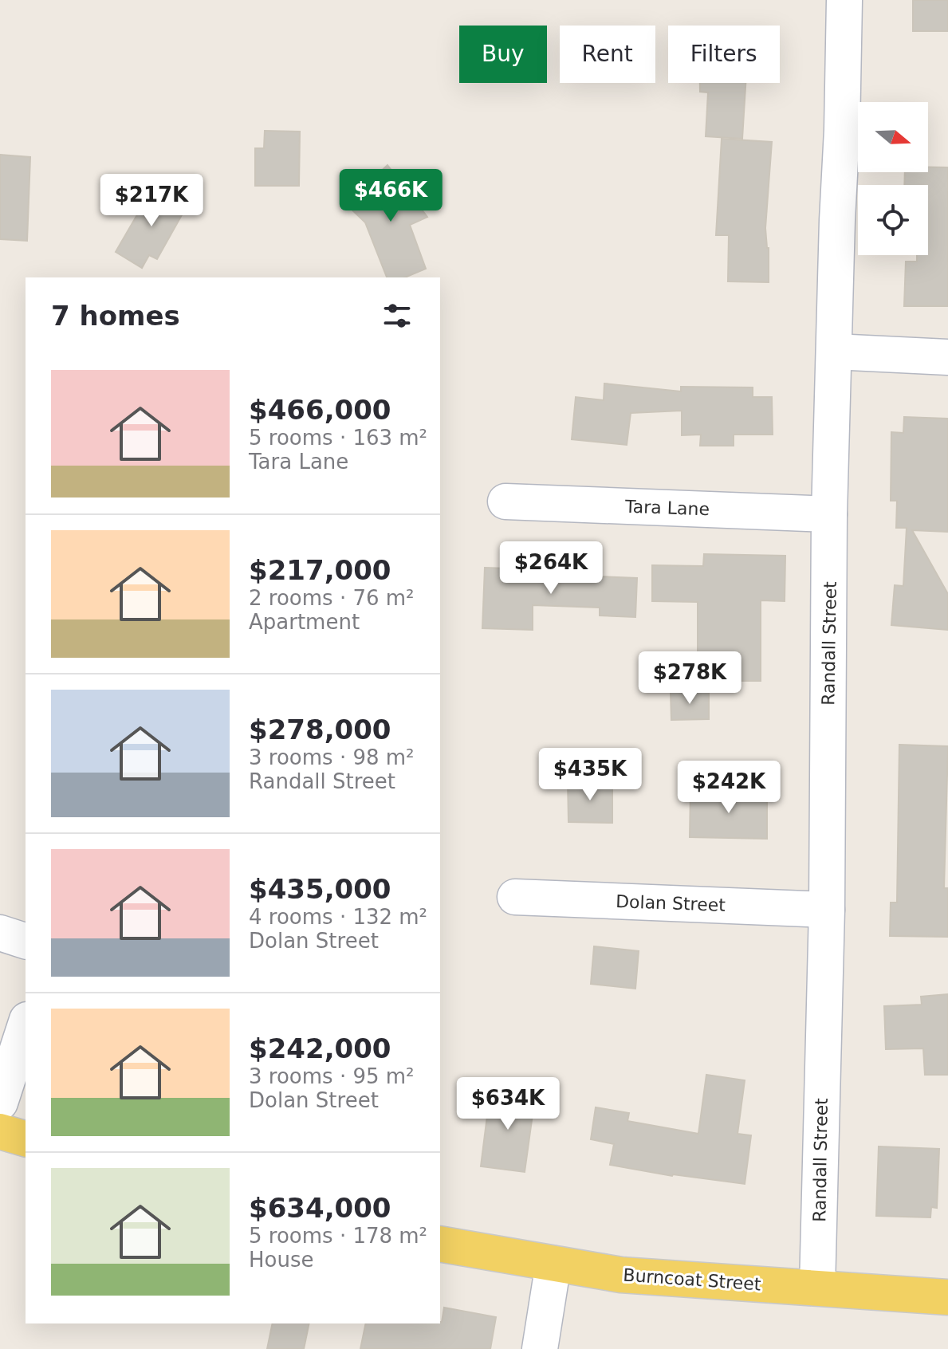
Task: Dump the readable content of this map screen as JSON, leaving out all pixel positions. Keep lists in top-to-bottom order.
{
  "streets": {
    "main road": ["Burncoat Street"],
    "street": ["Tara Lane", "Randall Street", "Dolan Street"]
  },
  "crossings": [
    ["Tara Lane", "Randall Street"],
    ["Randall Street", "Dolan Street"],
    ["Randall Street", "Burncoat Street"]
  ],
  "north": "right",
  "page": {
    "chip": ["Buy", "Rent", "Filters"],
    "price": [
      "$466K",
      "$217K",
      "$264K",
      "$278K",
      "$435K",
      "$242K",
      "$634K"
    ],
    "heading": "7 homes",
    "list": [
      {
        "name": "$466,000",
        "note": "5 rooms · 163 m² · Tara Lane"
      },
      {
        "name": "$217,000",
        "note": "2 rooms · 76 m² · Apartment"
      },
      {
        "name": "$278,000",
        "note": "3 rooms · 98 m² · Randall Street"
      },
      {
        "name": "$435,000",
        "note": "4 rooms · 132 m² · Dolan Street"
      },
      {
        "name": "$242,000",
        "note": "3 rooms · 95 m² · Dolan Street"
      },
      {
        "name": "$634,000",
        "note": "5 rooms · 178 m² · House"
      }
    ]
  }
}
